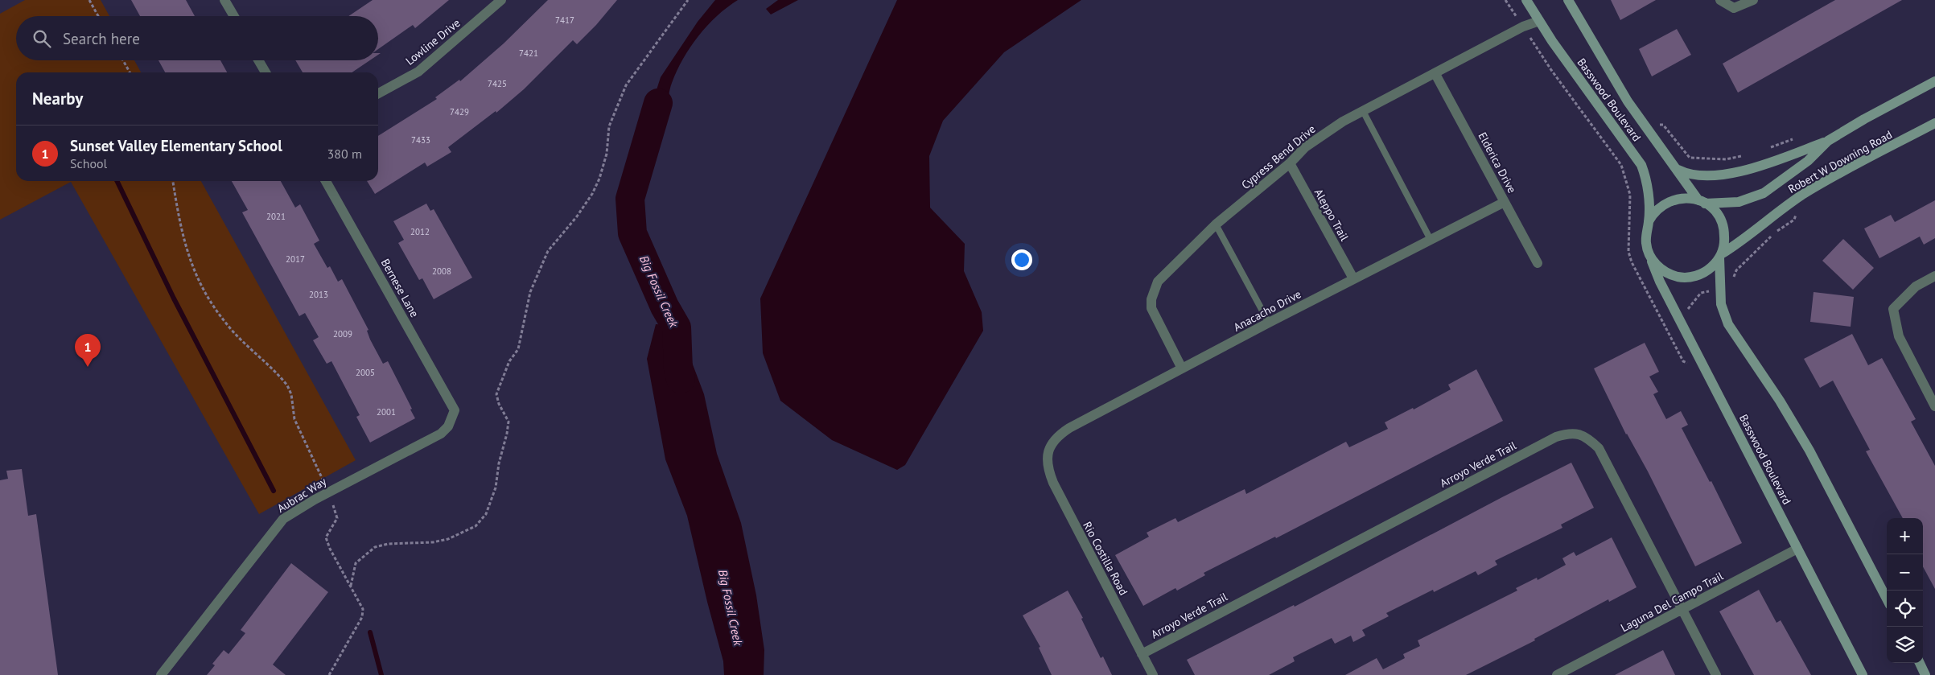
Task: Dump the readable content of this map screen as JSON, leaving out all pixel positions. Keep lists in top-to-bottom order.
{
  "streets": {
    "main road": ["Basswood Boulevard", "Robert W Downing Road"],
    "street": [
      "Lowline Drive",
      "Cypress Bend Drive",
      "Elderica Drive",
      "Aleppo Trail",
      "Bernese Lane",
      "Anacacho Drive",
      "Arroyo Verde Trail",
      "Aubrac Way",
      "Rio Costilla Road",
      "Laguna Del Campo Trail"
    ]
  },
  "crossings": [
    ["Basswood Boulevard", "Cypress Bend Drive"],
    ["Basswood Boulevard", "Robert W Downing Road"],
    ["Basswood Boulevard", "Laguna Del Campo Trail"],
    ["Cypress Bend Drive", "Elderica Drive"],
    ["Cypress Bend Drive", "Aleppo Trail"],
    ["Cypress Bend Drive", "Anacacho Drive"],
    ["Elderica Drive", "Anacacho Drive"],
    ["Aleppo Trail", "Anacacho Drive"],
    ["Bernese Lane", "Aubrac Way"],
    ["Anacacho Drive", "Rio Costilla Road"],
    ["Arroyo Verde Trail", "Rio Costilla Road"],
    ["Arroyo Verde Trail", "Laguna Del Campo Trail"]
  ],
  "water": ["Big Fossil Creek"],
  "house_numbers": [
    "7417",
    "7421",
    "7425",
    "7429",
    "7433",
    "2021",
    "2012",
    "2017",
    "2008",
    "2013",
    "2009",
    "2005",
    "2001"
  ],
  "page": {
    "search": "Search here",
    "heading": "Nearby",
    "list": [
      {
        "mark": "1",
        "name": "Sunset Valley Elementary School",
        "note": "School",
        "value": "380 m"
      }
    ],
    "pins": "1",
    "map_buttons": ["+", "−"]
  }
}
